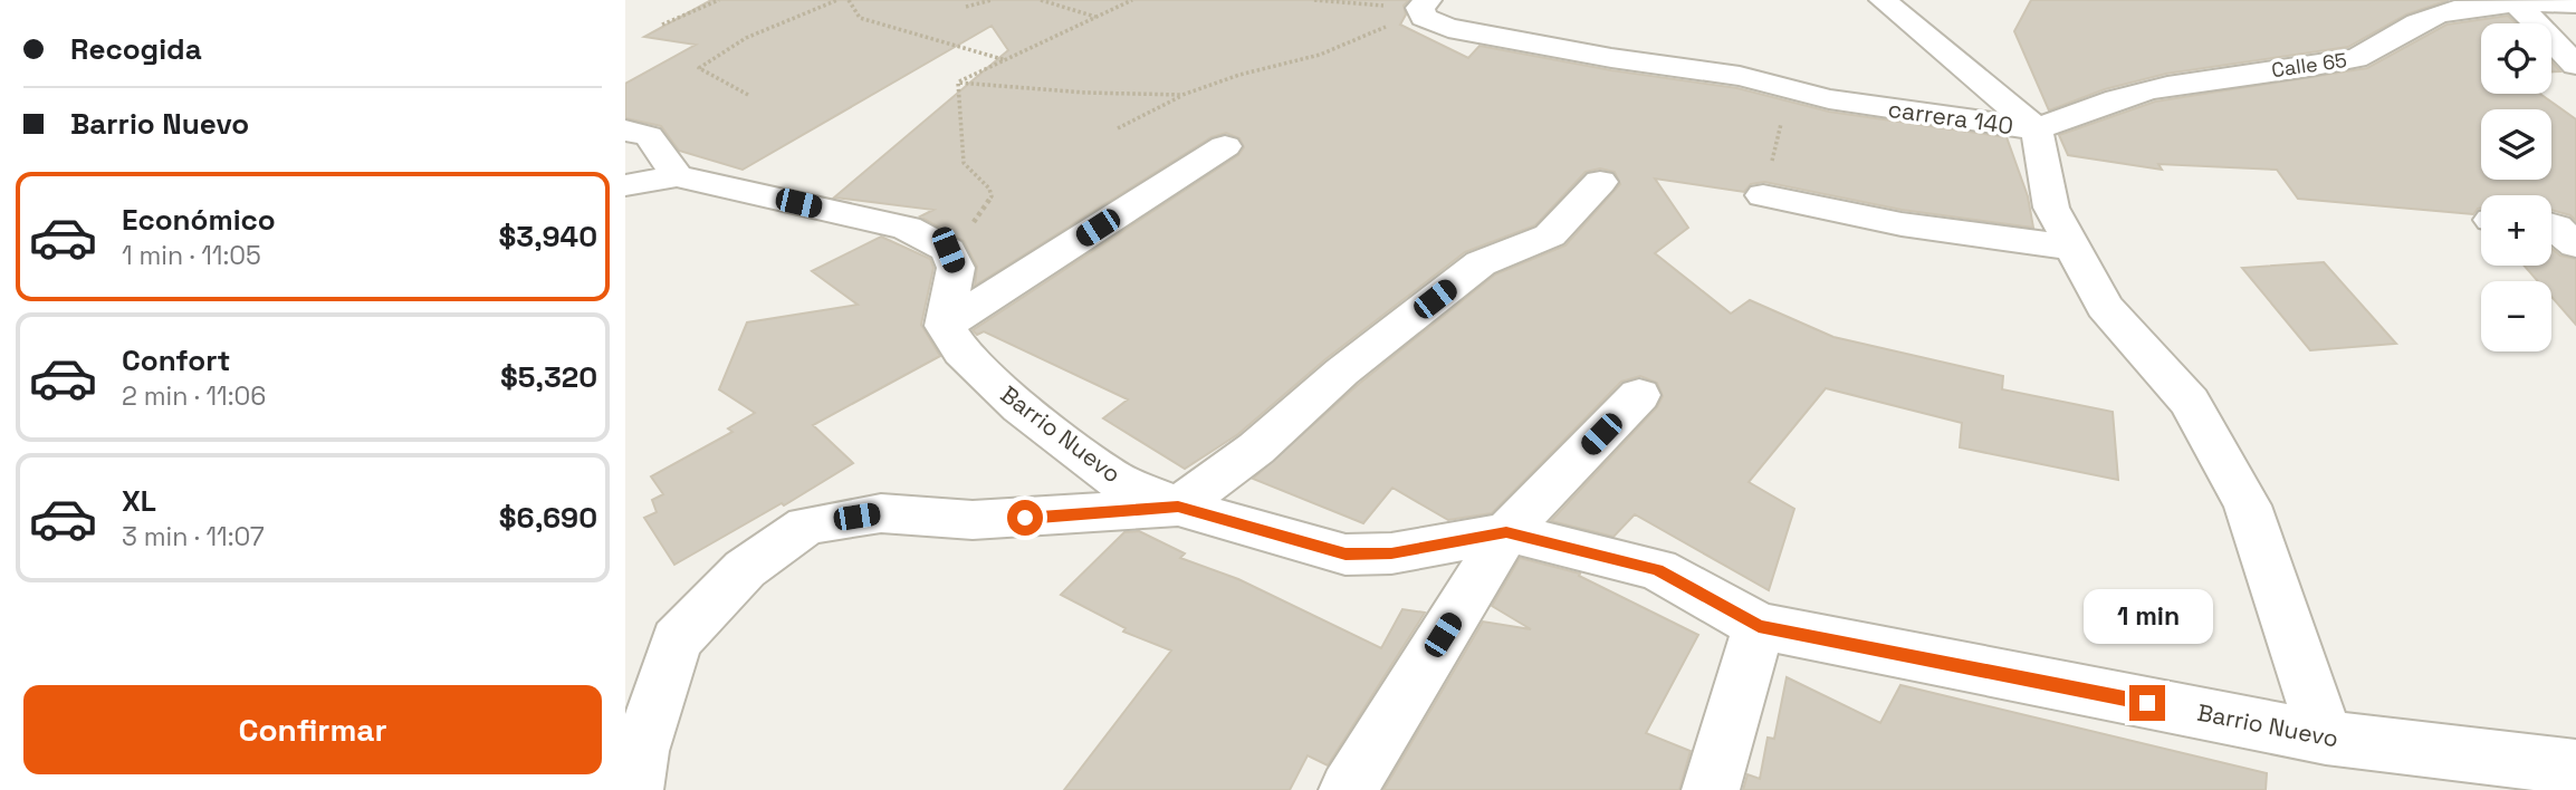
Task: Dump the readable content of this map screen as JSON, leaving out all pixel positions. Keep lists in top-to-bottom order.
{
  "streets": {
    "street": ["Calle 65", "carrera 140", "Barrio Nuevo"]
  },
  "crossings": [
    ["Calle 65", "carrera 140"],
    ["carrera 140", "Barrio Nuevo"]
  ],
  "page": {
    "banner": ["Recogida", "Barrio Nuevo"],
    "map_buttons": ["+", "−"],
    "list": [
      {
        "name": "Económico",
        "note": "1 min · 11:05",
        "value": "$3,940"
      },
      {
        "name": "Confort",
        "note": "2 min · 11:06",
        "value": "$5,320"
      },
      {
        "name": "XL",
        "note": "3 min · 11:07",
        "value": "$6,690"
      }
    ],
    "bubble": "1 min",
    "buttons": "Confirmar"
  }
}
